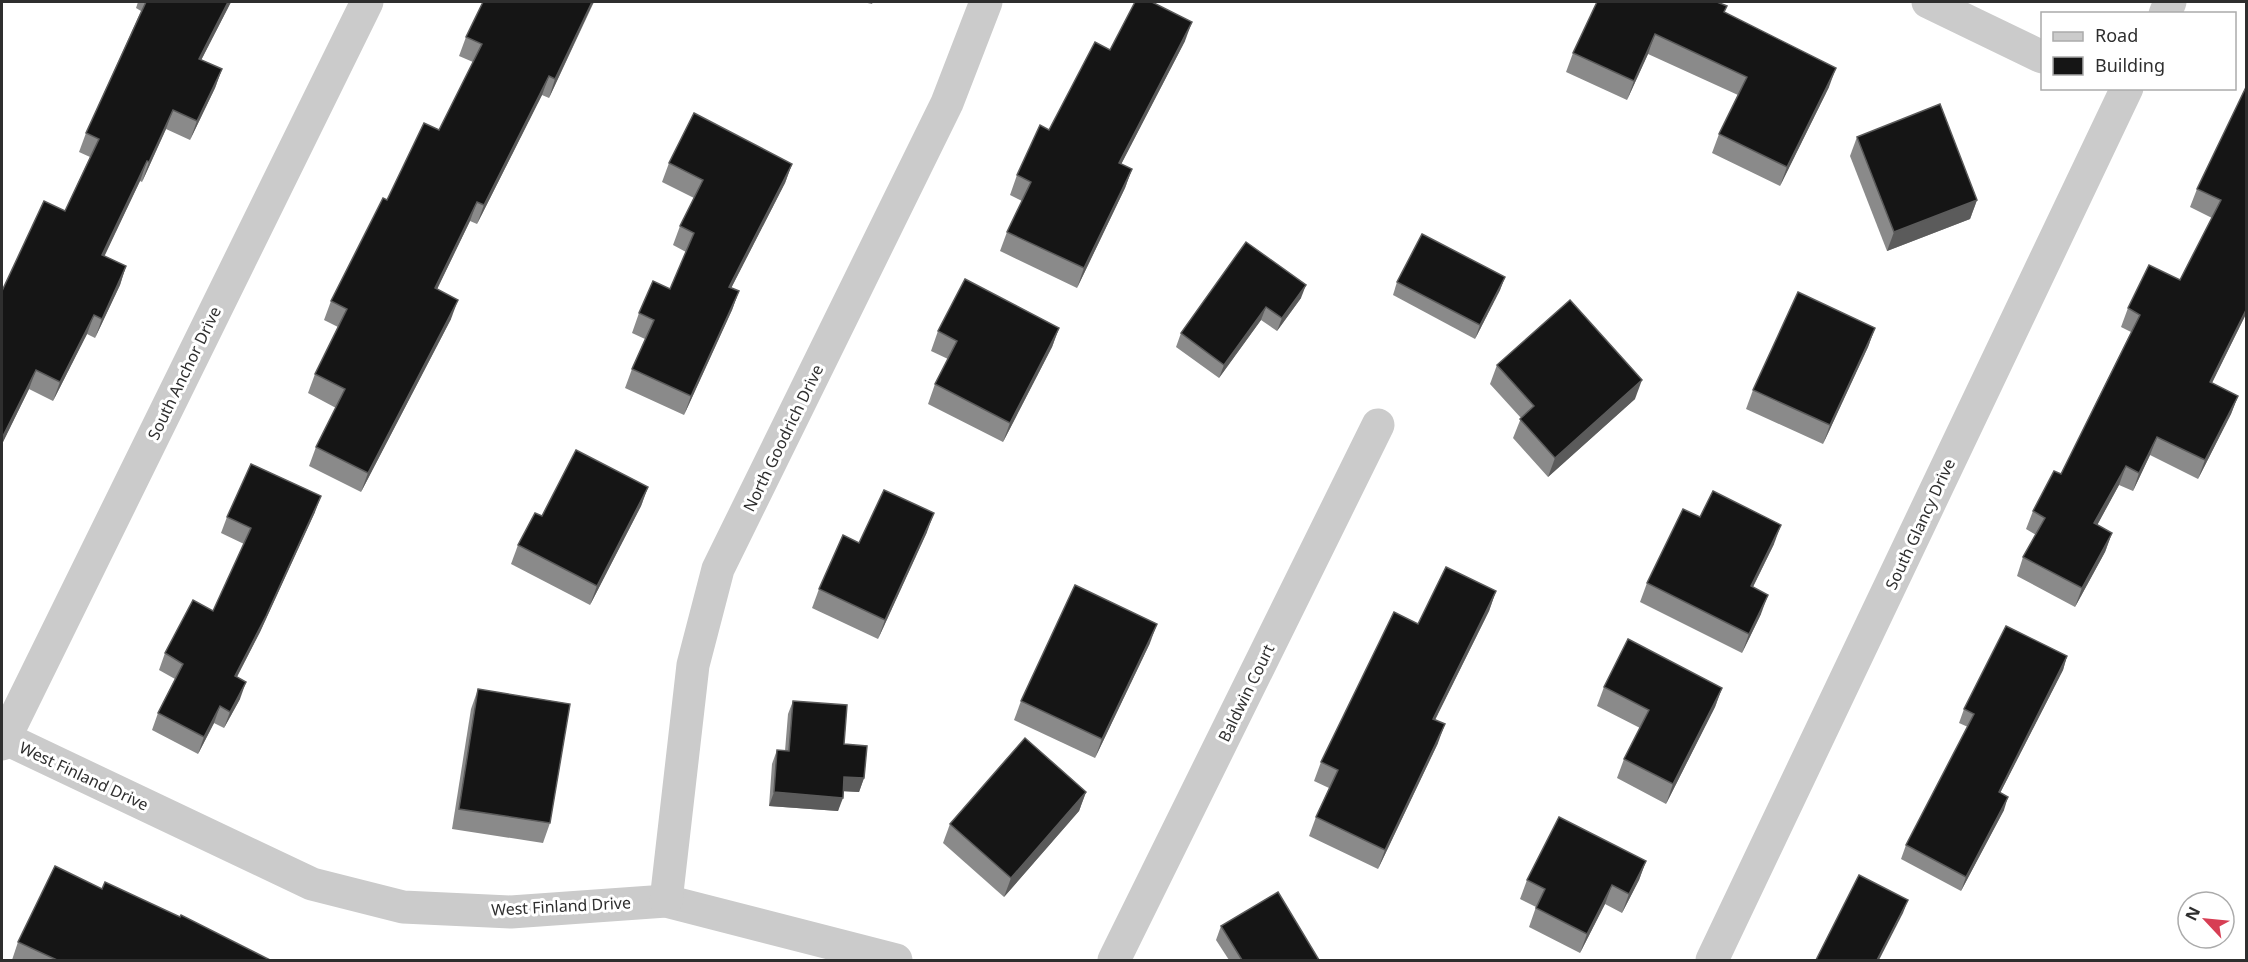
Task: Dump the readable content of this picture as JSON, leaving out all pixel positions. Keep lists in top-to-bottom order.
{
  "streets": {
    "street": [
      "South Anchor Drive",
      "North Goodrich Drive",
      "South Glancy Drive",
      "Baldwin Court",
      "West Finland Drive"
    ]
  },
  "crossings": [
    ["South Anchor Drive", "West Finland Drive"],
    ["North Goodrich Drive", "West Finland Drive"]
  ],
  "legend": ["Road", "Building"],
  "north": "top left"
}
